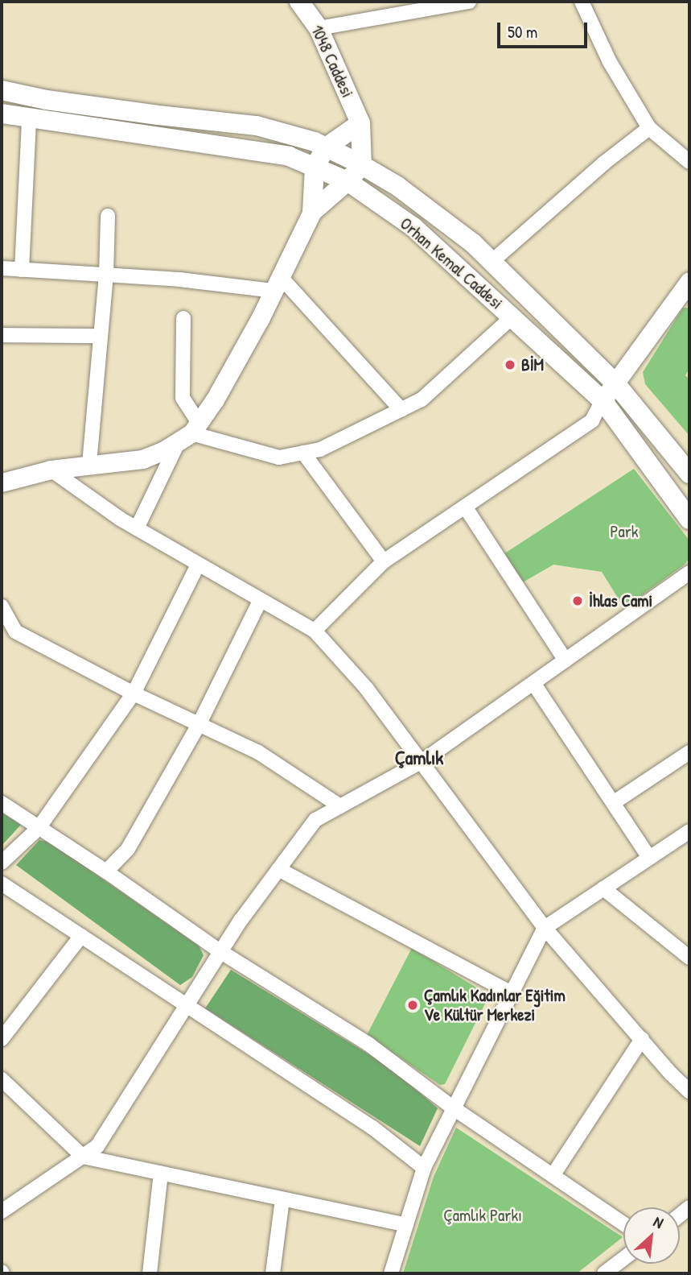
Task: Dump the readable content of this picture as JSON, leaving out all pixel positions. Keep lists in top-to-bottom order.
{
  "streets": {
    "main road": ["1048 Caddesi", "Orhan Kemal Caddesi"]
  },
  "crossings": [
    ["1048 Caddesi", "Orhan Kemal Caddesi"]
  ],
  "districts": ["Çamlık"],
  "parks": ["Park", "Çamlık Parkı"],
  "places": ["BİM", "İhlas Cami", "Çamlık Kadınlar Eğitim Ve Kültür Merkezi"],
  "scale_bar": "50 m",
  "north": "top right"
}
